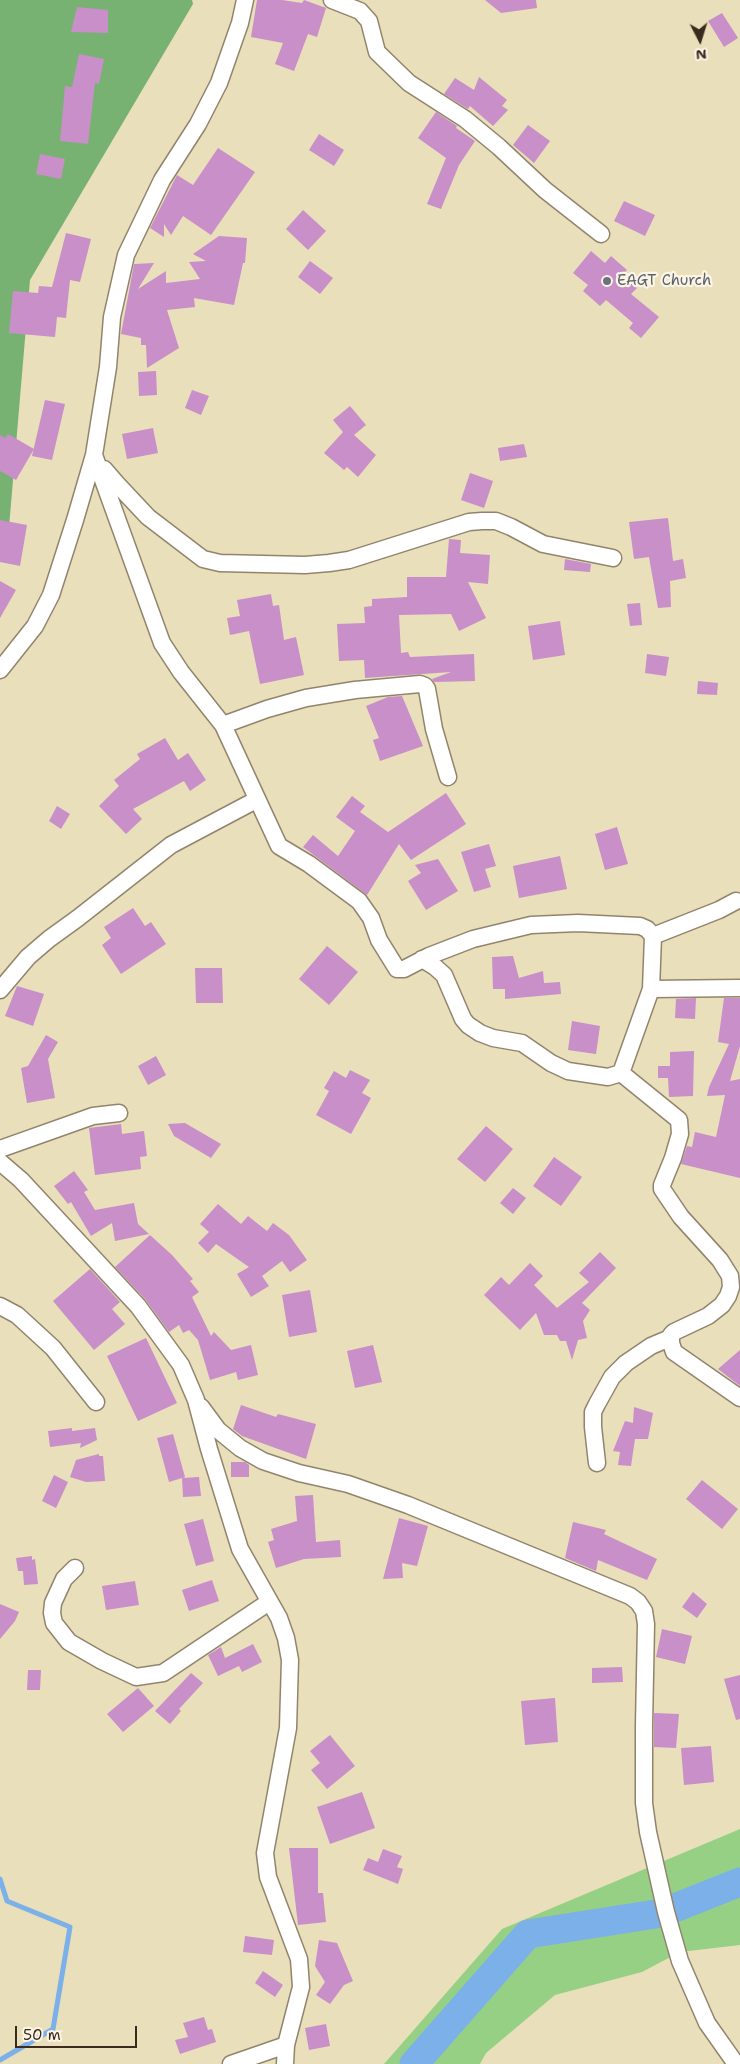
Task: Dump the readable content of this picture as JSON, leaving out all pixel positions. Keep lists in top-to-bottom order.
{
  "places": ["EAGT Church"],
  "scale_bar": "50 m",
  "north": "bottom"
}
